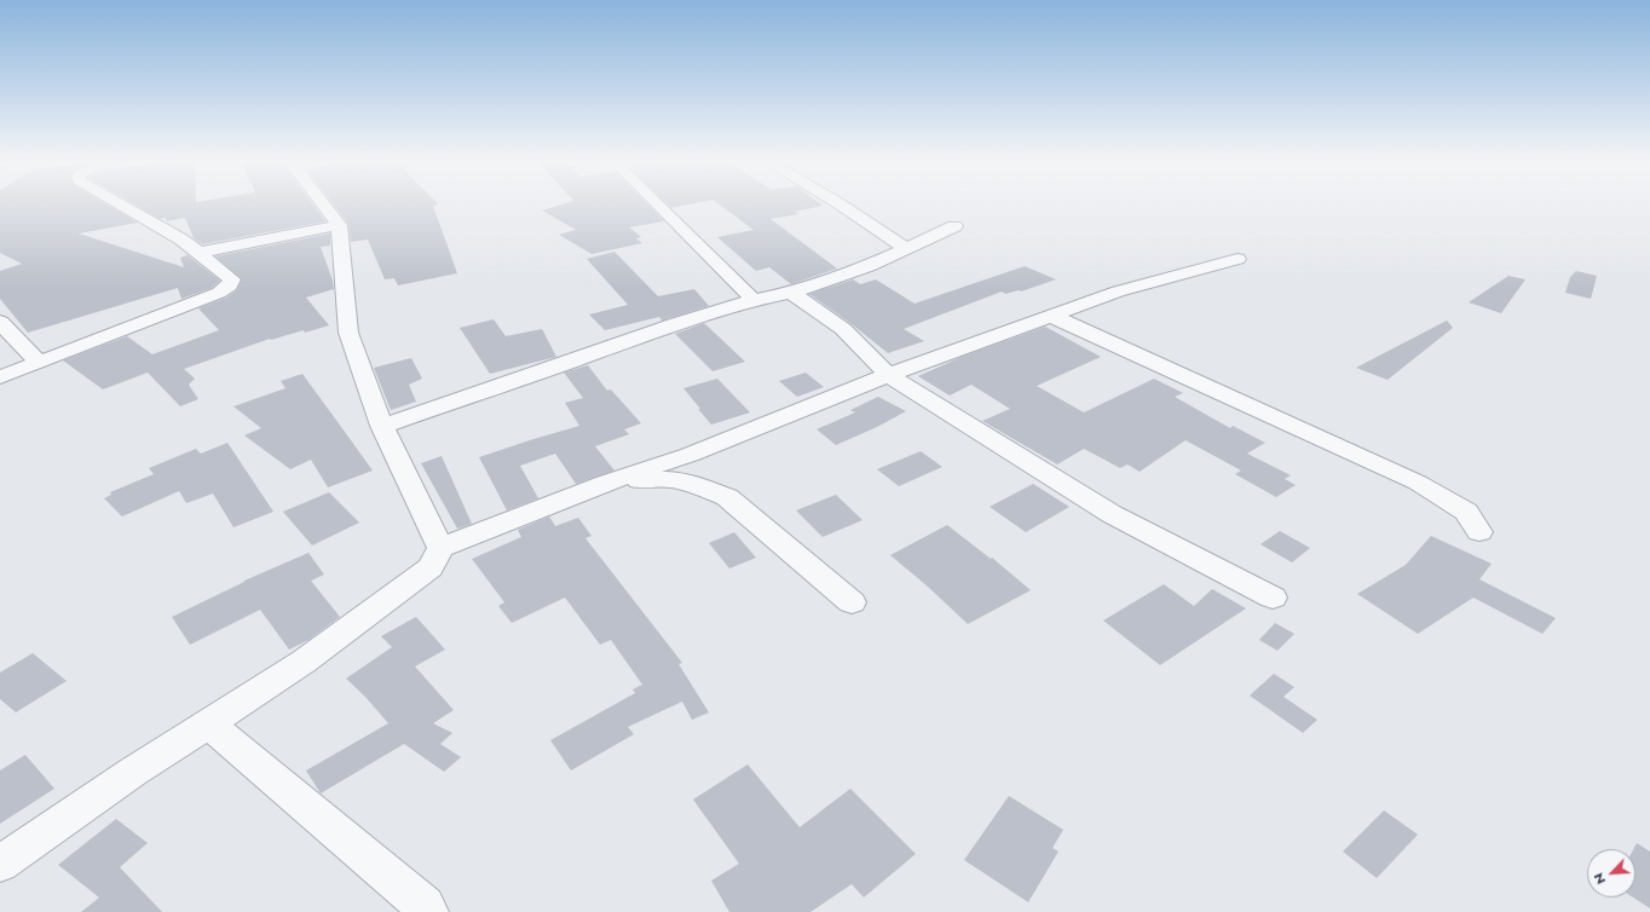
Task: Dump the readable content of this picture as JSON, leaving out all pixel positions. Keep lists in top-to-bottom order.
{
  "north": "bottom left"
}
